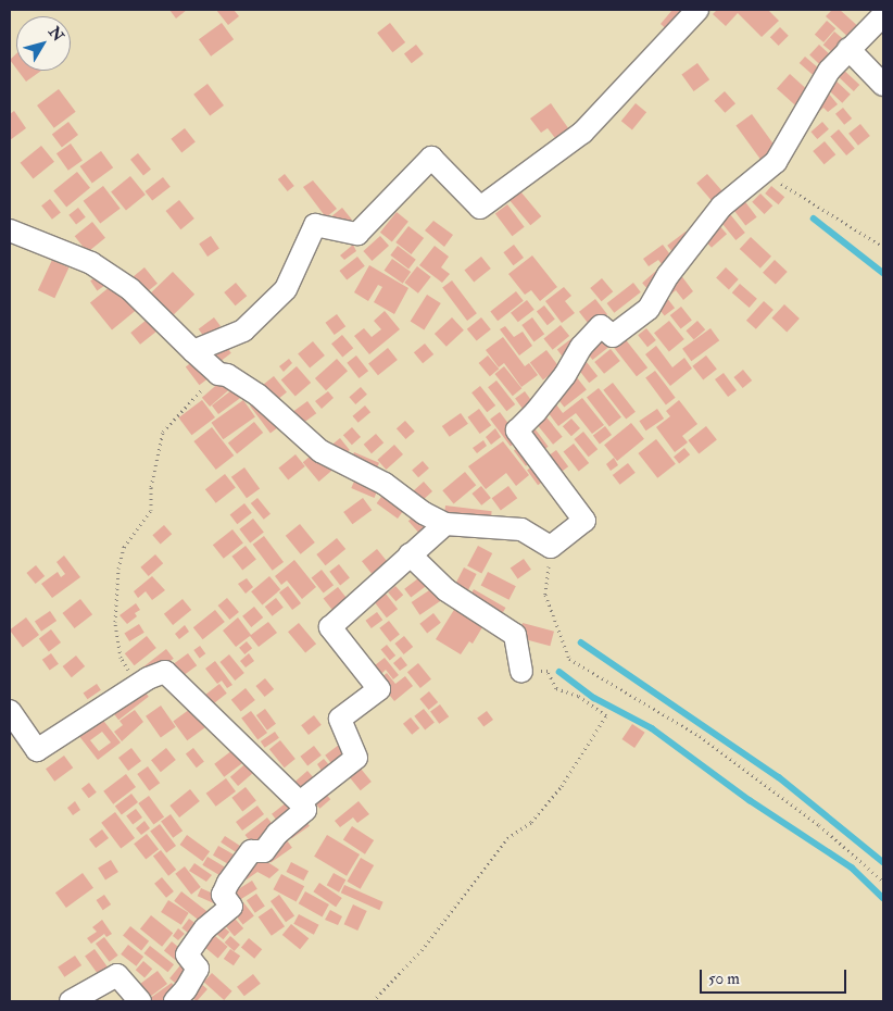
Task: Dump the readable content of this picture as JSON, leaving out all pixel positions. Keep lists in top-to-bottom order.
{
  "scale_bar": "50 m",
  "north": "top right"
}
